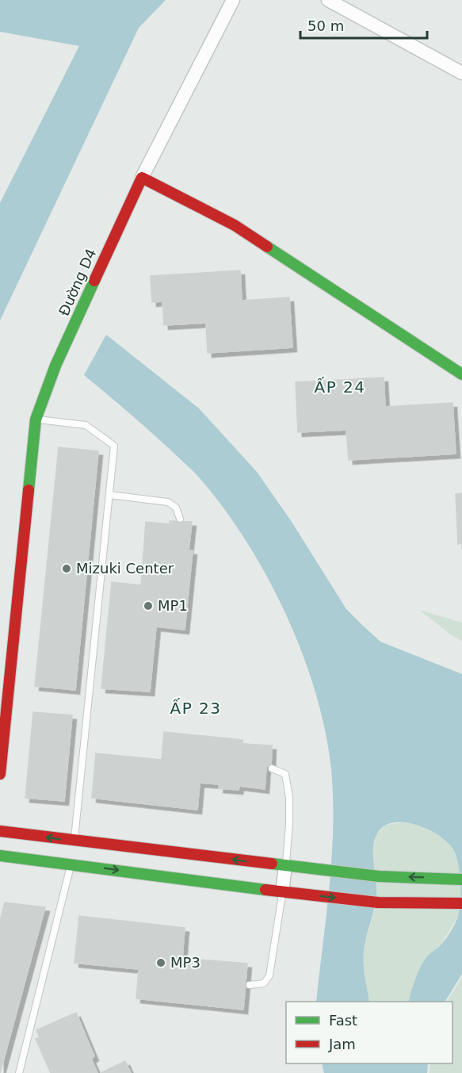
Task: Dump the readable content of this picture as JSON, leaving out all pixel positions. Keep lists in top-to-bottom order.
{
  "streets": {
    "street": ["Đường D4"]
  },
  "districts": ["ẤP 24", "ẤP 23"],
  "places": ["Mizuki Center", "MP1", "MP3"],
  "legend": ["Fast", "Jam"],
  "scale_bar": "50 m"
}
